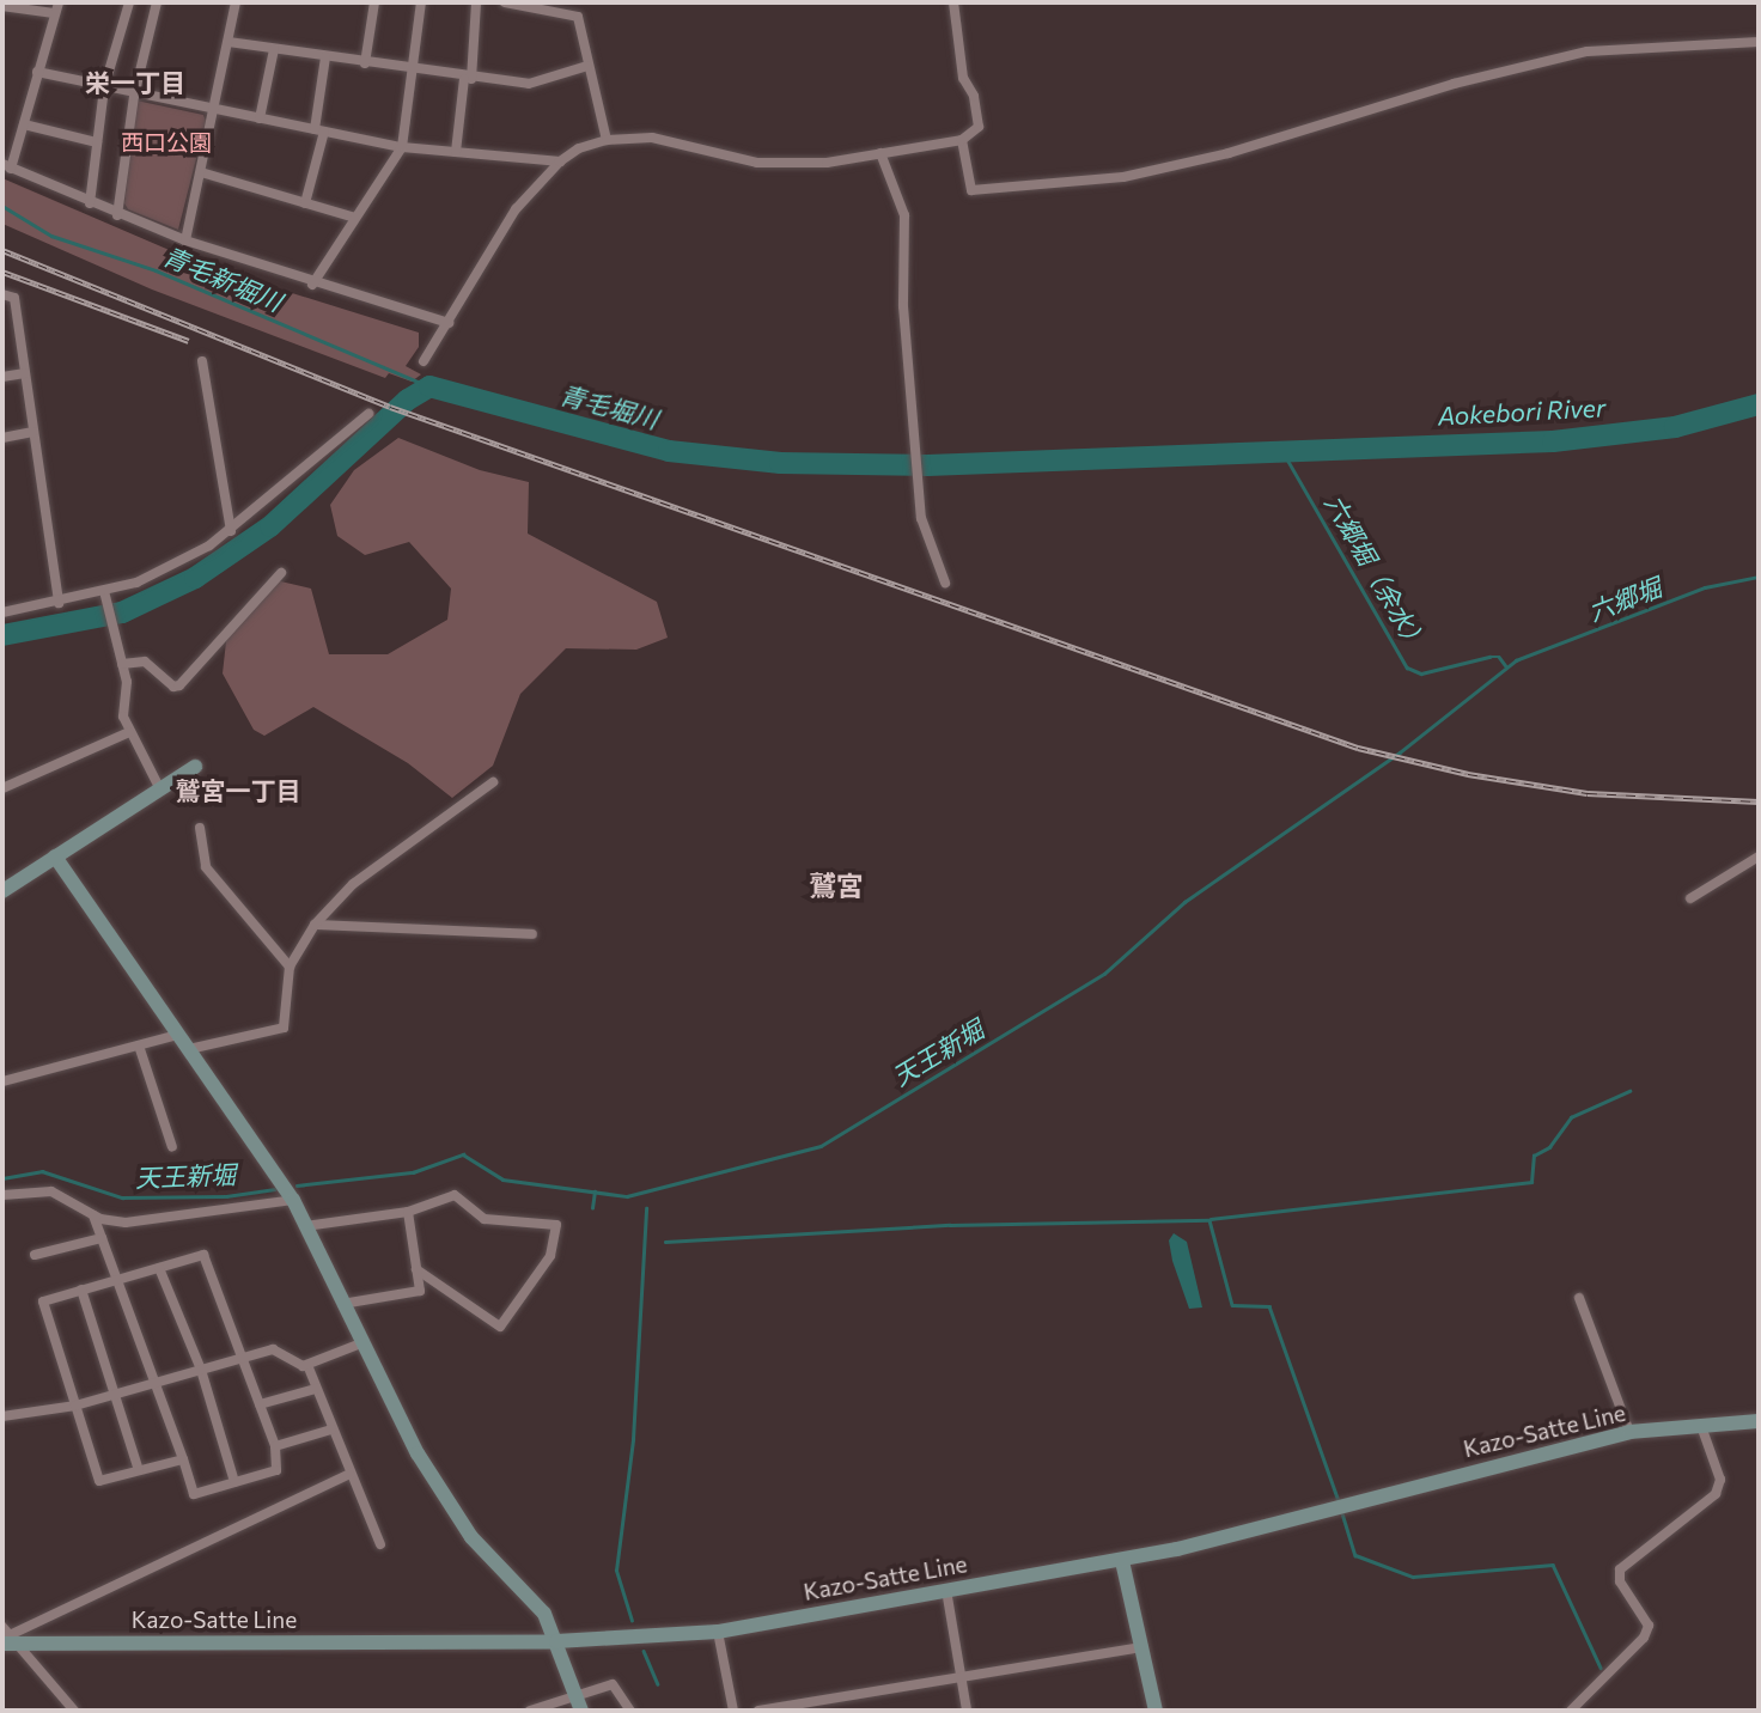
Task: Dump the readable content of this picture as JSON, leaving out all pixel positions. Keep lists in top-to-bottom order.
{
  "streets": {
    "main road": ["Kazo-Satte Line"]
  },
  "districts": ["栄一丁目", "鷲宮一丁目", "鷲宮"],
  "water": [
    "青毛新堀川",
    "青毛堀川",
    "Aokebori River",
    "六郷堀（余水）",
    "六郷堀",
    "天王新堀"
  ],
  "parks": ["西口公園"]
}
